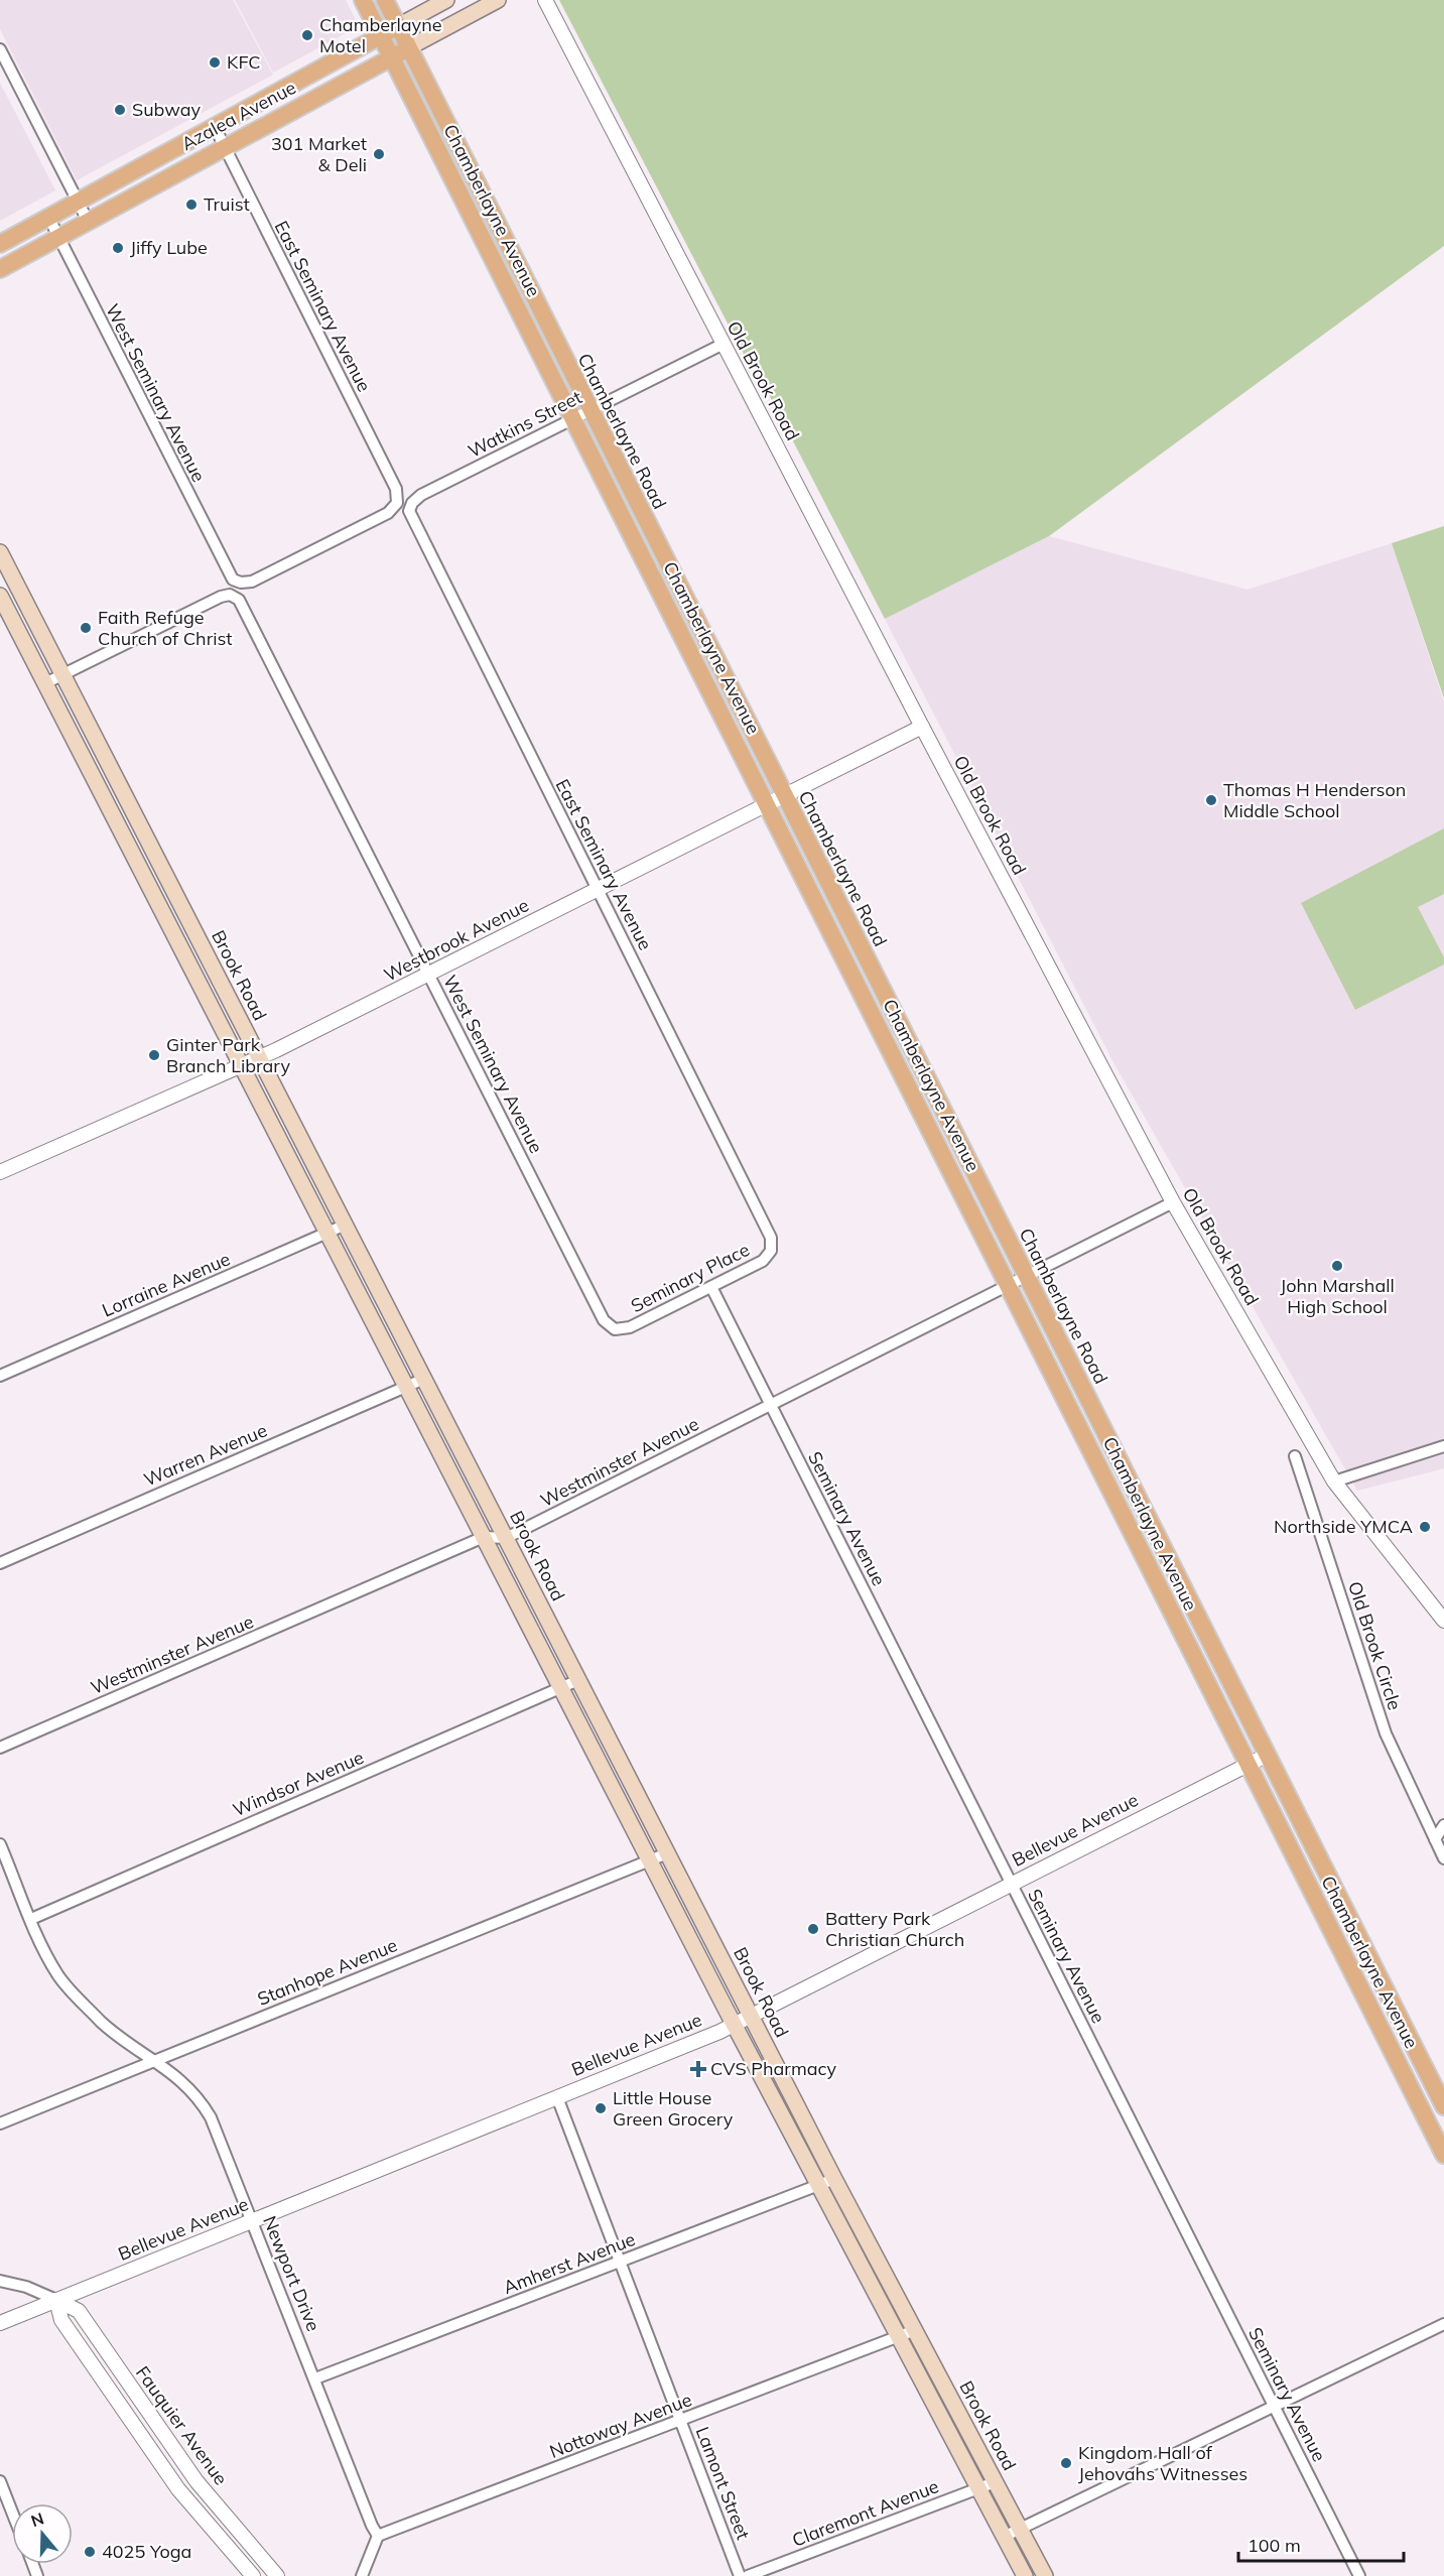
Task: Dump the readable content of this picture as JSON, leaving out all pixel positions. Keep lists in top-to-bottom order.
{
  "streets": {
    "main road": [
      "Azalea Avenue",
      "Chamberlayne Avenue",
      "Chamberlayne Road",
      "Brook Road"
    ],
    "street": [
      "East Seminary Avenue",
      "Old Brook Road",
      "West Seminary Avenue",
      "Watkins Street",
      "Westbrook Avenue",
      "Seminary Place",
      "Lorraine Avenue",
      "Warren Avenue",
      "Westminster Avenue",
      "Seminary Avenue",
      "Old Brook Circle",
      "Windsor Avenue",
      "Bellevue Avenue",
      "Stanhope Avenue",
      "Amherst Avenue",
      "Newport Drive",
      "Fauquier Avenue",
      "Nottoway Avenue",
      "Lamont Street",
      "Claremont Avenue"
    ]
  },
  "crossings": [
    ["Azalea Avenue", "Chamberlayne Avenue"],
    ["Azalea Avenue", "East Seminary Avenue"],
    ["Azalea Avenue", "West Seminary Avenue"],
    ["Azalea Avenue", "Chamberlayne Road"],
    ["Chamberlayne Avenue", "Watkins Street"],
    ["Chamberlayne Avenue", "Chamberlayne Road"],
    ["Chamberlayne Avenue", "Westbrook Avenue"],
    ["Chamberlayne Avenue", "Westminster Avenue"],
    ["Chamberlayne Avenue", "Bellevue Avenue"],
    ["East Seminary Avenue", "West Seminary Avenue"],
    ["East Seminary Avenue", "Watkins Street"],
    ["East Seminary Avenue", "Westbrook Avenue"],
    ["East Seminary Avenue", "Seminary Place"],
    ["Old Brook Road", "Watkins Street"],
    ["Old Brook Road", "Westbrook Avenue"],
    ["Old Brook Road", "Westminster Avenue"],
    ["West Seminary Avenue", "Westbrook Avenue"],
    ["West Seminary Avenue", "Brook Road"],
    ["West Seminary Avenue", "Seminary Place"],
    ["Watkins Street", "Chamberlayne Road"],
    ["Chamberlayne Road", "Westbrook Avenue"],
    ["Chamberlayne Road", "Westminster Avenue"],
    ["Chamberlayne Road", "Bellevue Avenue"],
    ["Westbrook Avenue", "Brook Road"],
    ["Brook Road", "Lorraine Avenue"],
    ["Brook Road", "Warren Avenue"],
    ["Brook Road", "Westminster Avenue"],
    ["Brook Road", "Windsor Avenue"],
    ["Brook Road", "Bellevue Avenue"],
    ["Brook Road", "Stanhope Avenue"],
    ["Brook Road", "Amherst Avenue"],
    ["Brook Road", "Nottoway Avenue"],
    ["Brook Road", "Claremont Avenue"],
    ["Seminary Place", "Seminary Avenue"],
    ["Westminster Avenue", "Seminary Avenue"],
    ["Seminary Avenue", "Bellevue Avenue"],
    ["Windsor Avenue", "Newport Drive"],
    ["Bellevue Avenue", "Newport Drive"],
    ["Bellevue Avenue", "Fauquier Avenue"],
    ["Bellevue Avenue", "Lamont Street"],
    ["Stanhope Avenue", "Newport Drive"],
    ["Amherst Avenue", "Newport Drive"],
    ["Amherst Avenue", "Lamont Street"],
    ["Newport Drive", "Nottoway Avenue"],
    ["Nottoway Avenue", "Lamont Street"]
  ],
  "places": {
    "other": [
      "Chamberlayne Motel",
      "KFC",
      "Subway",
      "301 Market & Deli",
      "Truist",
      "Jiffy Lube",
      "Faith Refuge Church of Christ",
      "Thomas H Henderson Middle School",
      "Ginter Park Branch Library",
      "John Marshall High School",
      "Northside YMCA",
      "Battery Park Christian Church",
      "Little House Green Grocery",
      "Kingdom Hall of Jehovahs Witnesses",
      "4025 Yoga"
    ],
    "health": ["CVS Pharmacy"]
  },
  "scale_bar": "100 m",
  "north": "top"
}
